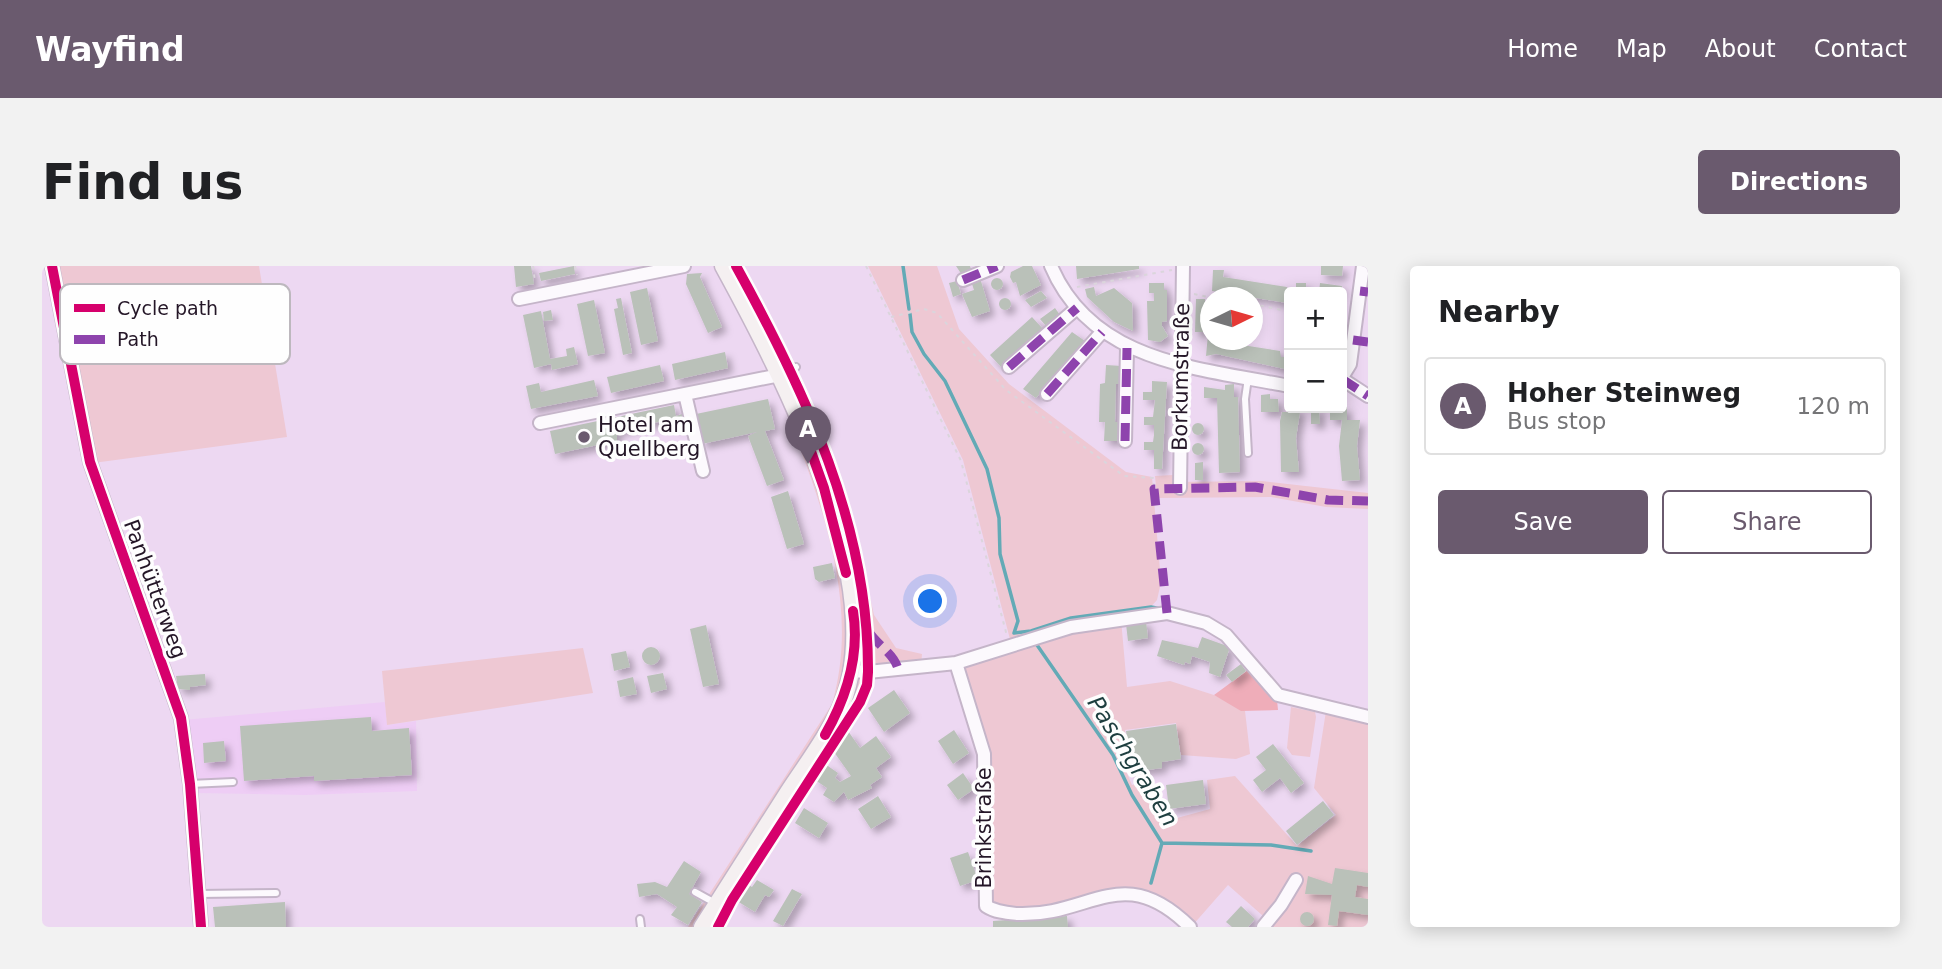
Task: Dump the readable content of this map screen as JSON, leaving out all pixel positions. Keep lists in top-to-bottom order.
{
  "streets": {
    "street": ["Borkumstraße", "Panhütterweg", "Brinkstraße"]
  },
  "water": ["Paschgraben"],
  "places": ["Hotel am Quellberg"],
  "legend": ["Cycle path", "Path"],
  "north": "right",
  "page": {
    "header": "Wayfind",
    "nav": [
      "Home",
      "Map",
      "About",
      "Contact"
    ],
    "buttons": [
      "Directions",
      ["Save", "Share"]
    ],
    "title": "Find us",
    "heading": "Nearby",
    "map_buttons": ["+", "−"],
    "list": [
      {
        "mark": "A",
        "name": "Hoher Steinweg",
        "note": "Bus stop",
        "value": "120 m"
      }
    ],
    "pins": "A"
  }
}
